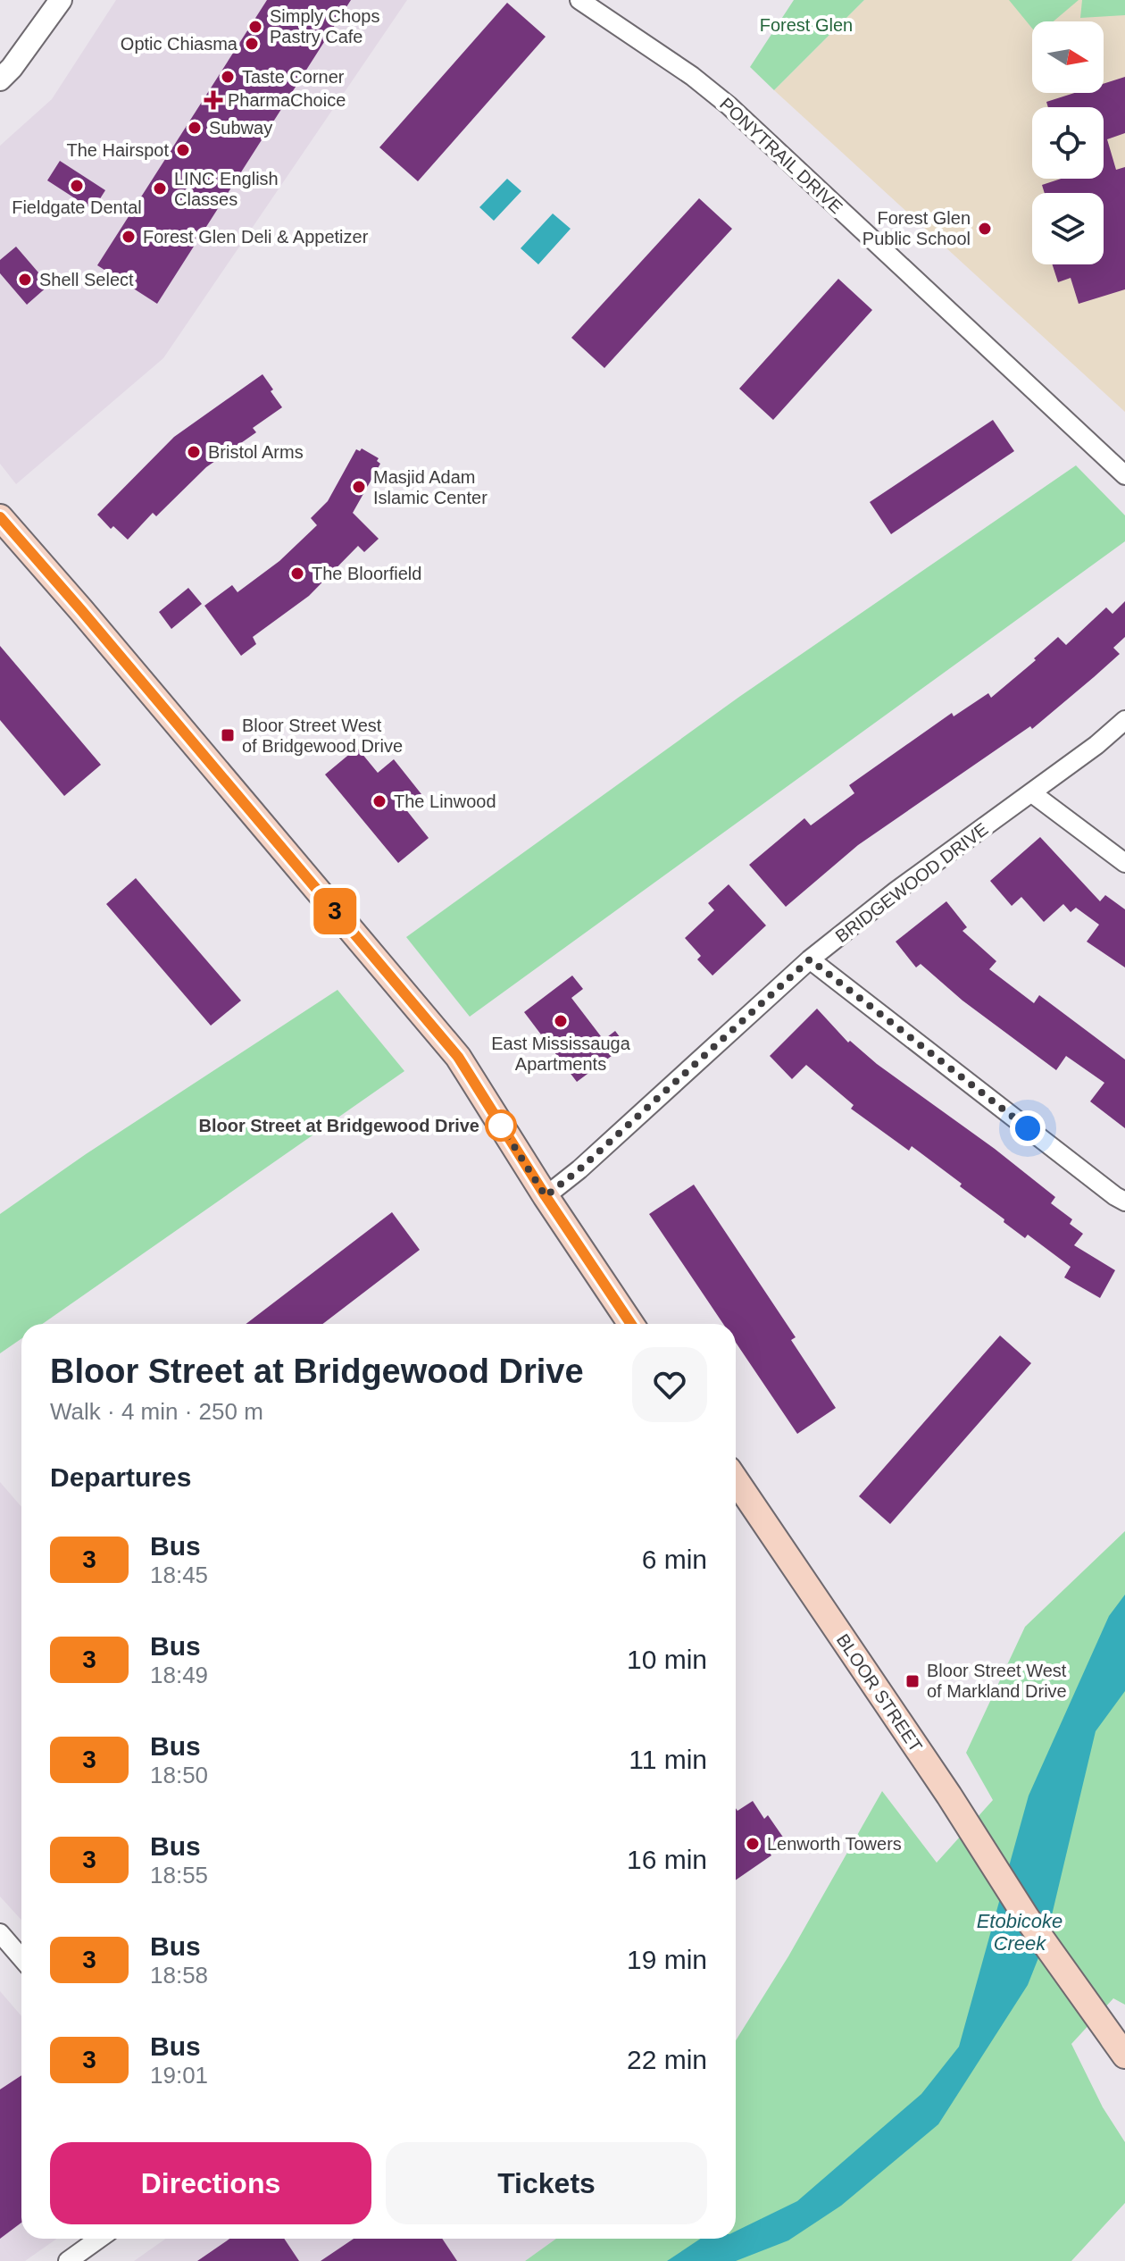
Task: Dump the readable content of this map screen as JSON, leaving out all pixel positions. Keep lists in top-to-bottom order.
{
  "streets": {
    "main road": ["BLOOR STREET"],
    "street": ["PONYTRAIL DRIVE", "BRIDGEWOOD DRIVE"]
  },
  "water": ["Etobicoke Creek"],
  "parks": ["Forest Glen"],
  "places": {
    "other": [
      "Simply Chops Pastry Cafe",
      "Optic Chiasma",
      "Taste Corner",
      "Subway",
      "The Hairspot",
      "Fieldgate Dental",
      "LINC English Classes",
      "Forest Glen Public School",
      "Forest Glen Deli & Appetizer",
      "Shell Select",
      "Bristol Arms",
      "Masjid Adam Islamic Center",
      "The Bloorfield",
      "The Linwood",
      "East Mississauga Apartments",
      "Bloor Street at Bridgewood Drive",
      "Lenworth Towers"
    ],
    "health": ["PharmaChoice"],
    "transit": ["Bloor Street West of Bridgewood Drive", "Bloor Street West of Markland Drive"]
  },
  "lines": ["bus line 3"],
  "north": "right",
  "page": {
    "on_map": "3",
    "heading": [
      ["Bloor Street at Bridgewood Drive", "Walk · 4 min · 250 m"],
      "Departures"
    ],
    "list": [
      {
        "mark": "3",
        "name": "Bus",
        "note": "18:45",
        "value": "6 min"
      },
      {
        "mark": "3",
        "name": "Bus",
        "note": "18:49",
        "value": "10 min"
      },
      {
        "mark": "3",
        "name": "Bus",
        "note": "18:50",
        "value": "11 min"
      },
      {
        "mark": "3",
        "name": "Bus",
        "note": "18:55",
        "value": "16 min"
      },
      {
        "mark": "3",
        "name": "Bus",
        "note": "18:58",
        "value": "19 min"
      },
      {
        "mark": "3",
        "name": "Bus",
        "note": "19:01",
        "value": "22 min"
      }
    ],
    "buttons": ["Directions", "Tickets"]
  }
}
